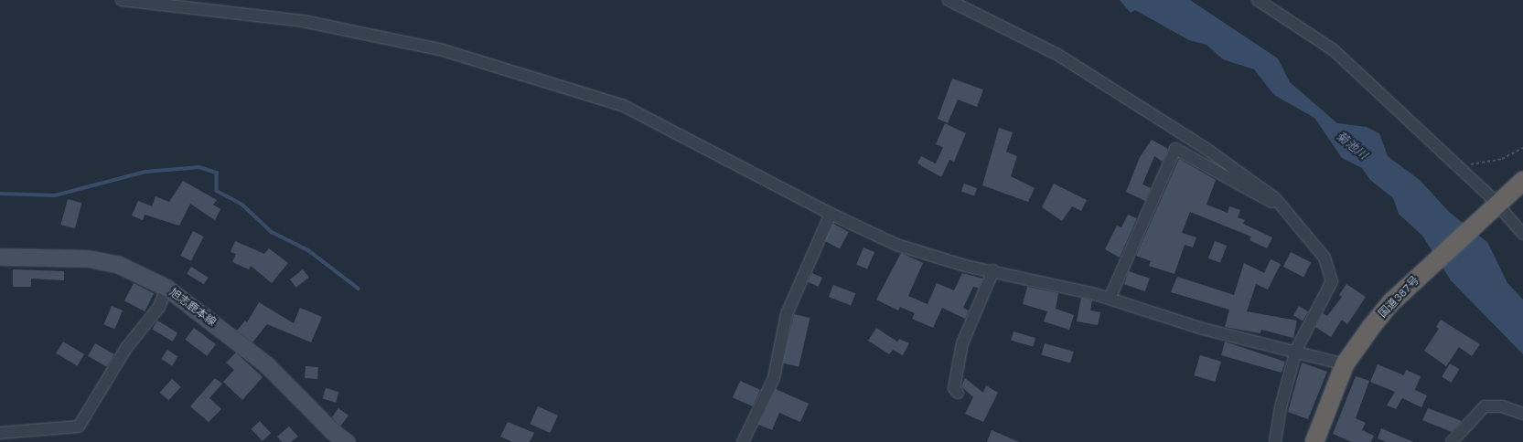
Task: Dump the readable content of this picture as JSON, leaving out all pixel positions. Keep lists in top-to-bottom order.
{
  "streets": {
    "highway": ["国道387号"],
    "main road": ["旭志鹿本線"]
  },
  "water": ["菊池川"]
}
